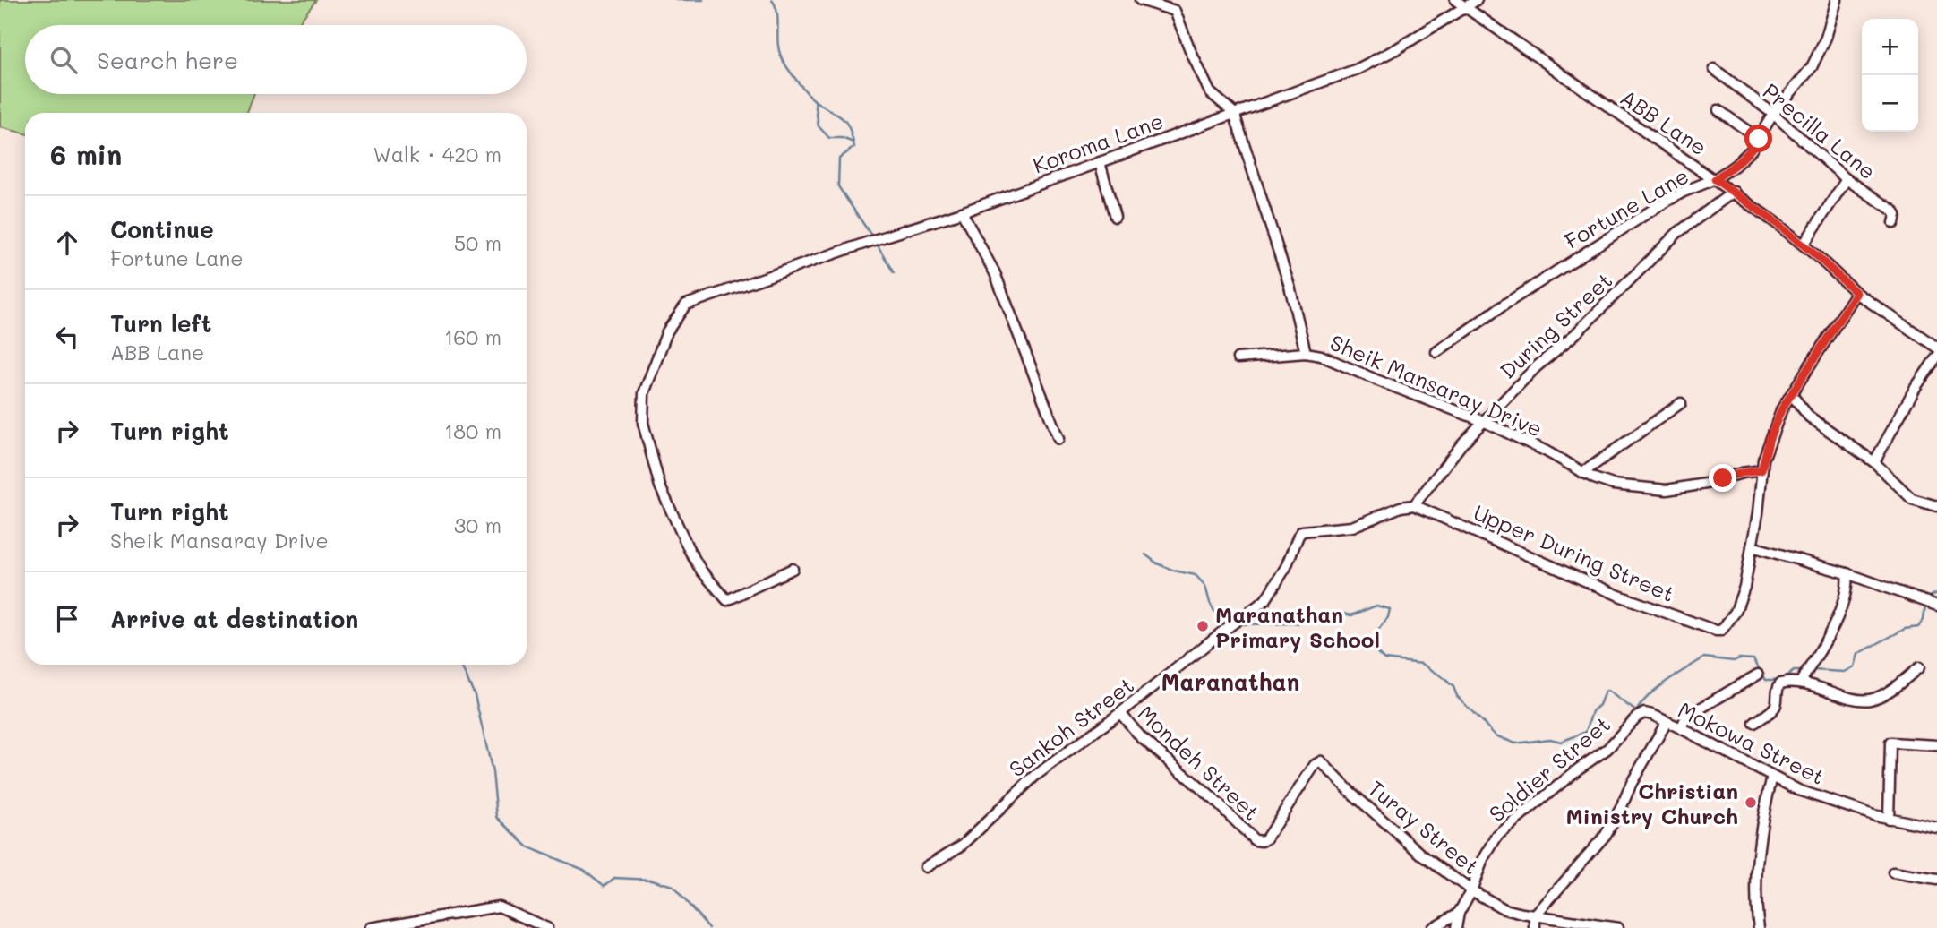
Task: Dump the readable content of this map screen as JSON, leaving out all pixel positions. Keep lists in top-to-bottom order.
{
  "streets": {
    "street": [
      "ABB Lane",
      "Precilla Lane",
      "Koroma Lane",
      "Fortune Lane",
      "During Street",
      "Sheik Mansaray Drive",
      "Upper During Street",
      "Sankoh Street",
      "Mokowa Street",
      "Mondeh Street",
      "Soldier Street",
      "Turay Street"
    ]
  },
  "crossings": [
    ["ABB Lane", "Koroma Lane"],
    ["ABB Lane", "Fortune Lane"],
    ["ABB Lane", "During Street"],
    ["Precilla Lane", "Fortune Lane"],
    ["During Street", "Sheik Mansaray Drive"],
    ["During Street", "Upper During Street"],
    ["During Street", "Sankoh Street"],
    ["Upper During Street", "Sankoh Street"],
    ["Sankoh Street", "Mondeh Street"],
    ["Mokowa Street", "Soldier Street"],
    ["Mondeh Street", "Turay Street"],
    ["Soldier Street", "Turay Street"]
  ],
  "districts": ["Maranathan"],
  "places": ["Maranathan Primary School", "Christian Ministry Church"],
  "page": {
    "map_buttons": ["+", "−"],
    "search": "Search here",
    "heading": ["6 min", "Walk · 420 m"],
    "list": [
      ["Continue", "Fortune Lane", "50 m"],
      ["Turn left", "ABB Lane", "160 m"],
      ["Turn right", "180 m"],
      ["Turn right", "Sheik Mansaray Drive", "30 m"],
      "Arrive at destination"
    ]
  }
}
